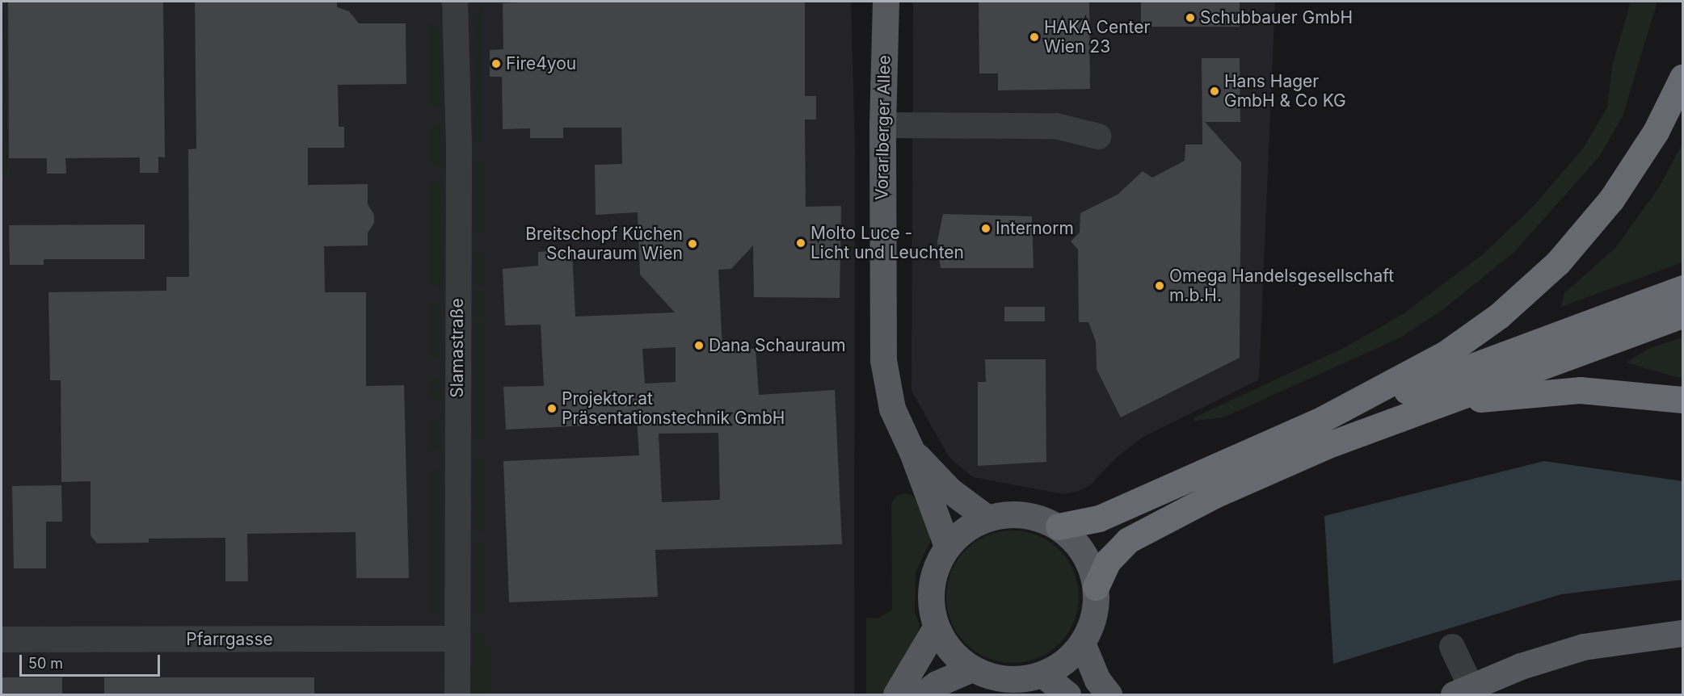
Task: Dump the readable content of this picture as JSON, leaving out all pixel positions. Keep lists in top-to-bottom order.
{
  "streets": {
    "main road": ["Vorarlberger Allee"],
    "street": ["Slamastraße", "Pfarrgasse"]
  },
  "crossings": [
    ["Slamastraße", "Pfarrgasse"]
  ],
  "places": [
    "Schubbauer GmbH",
    "HAKA Center Wien 23",
    "Fire4you",
    "Hans Hager GmbH & Co KG",
    "Internorm",
    "Molto Luce - Licht und Leuchten",
    "Breitschopf Küchen Schauraum Wien",
    "Omega Handelsgesellschaft m.b.H.",
    "Dana Schauraum",
    "Projektor.at Präsentationstechnik GmbH"
  ],
  "scale_bar": "50 m"
}
